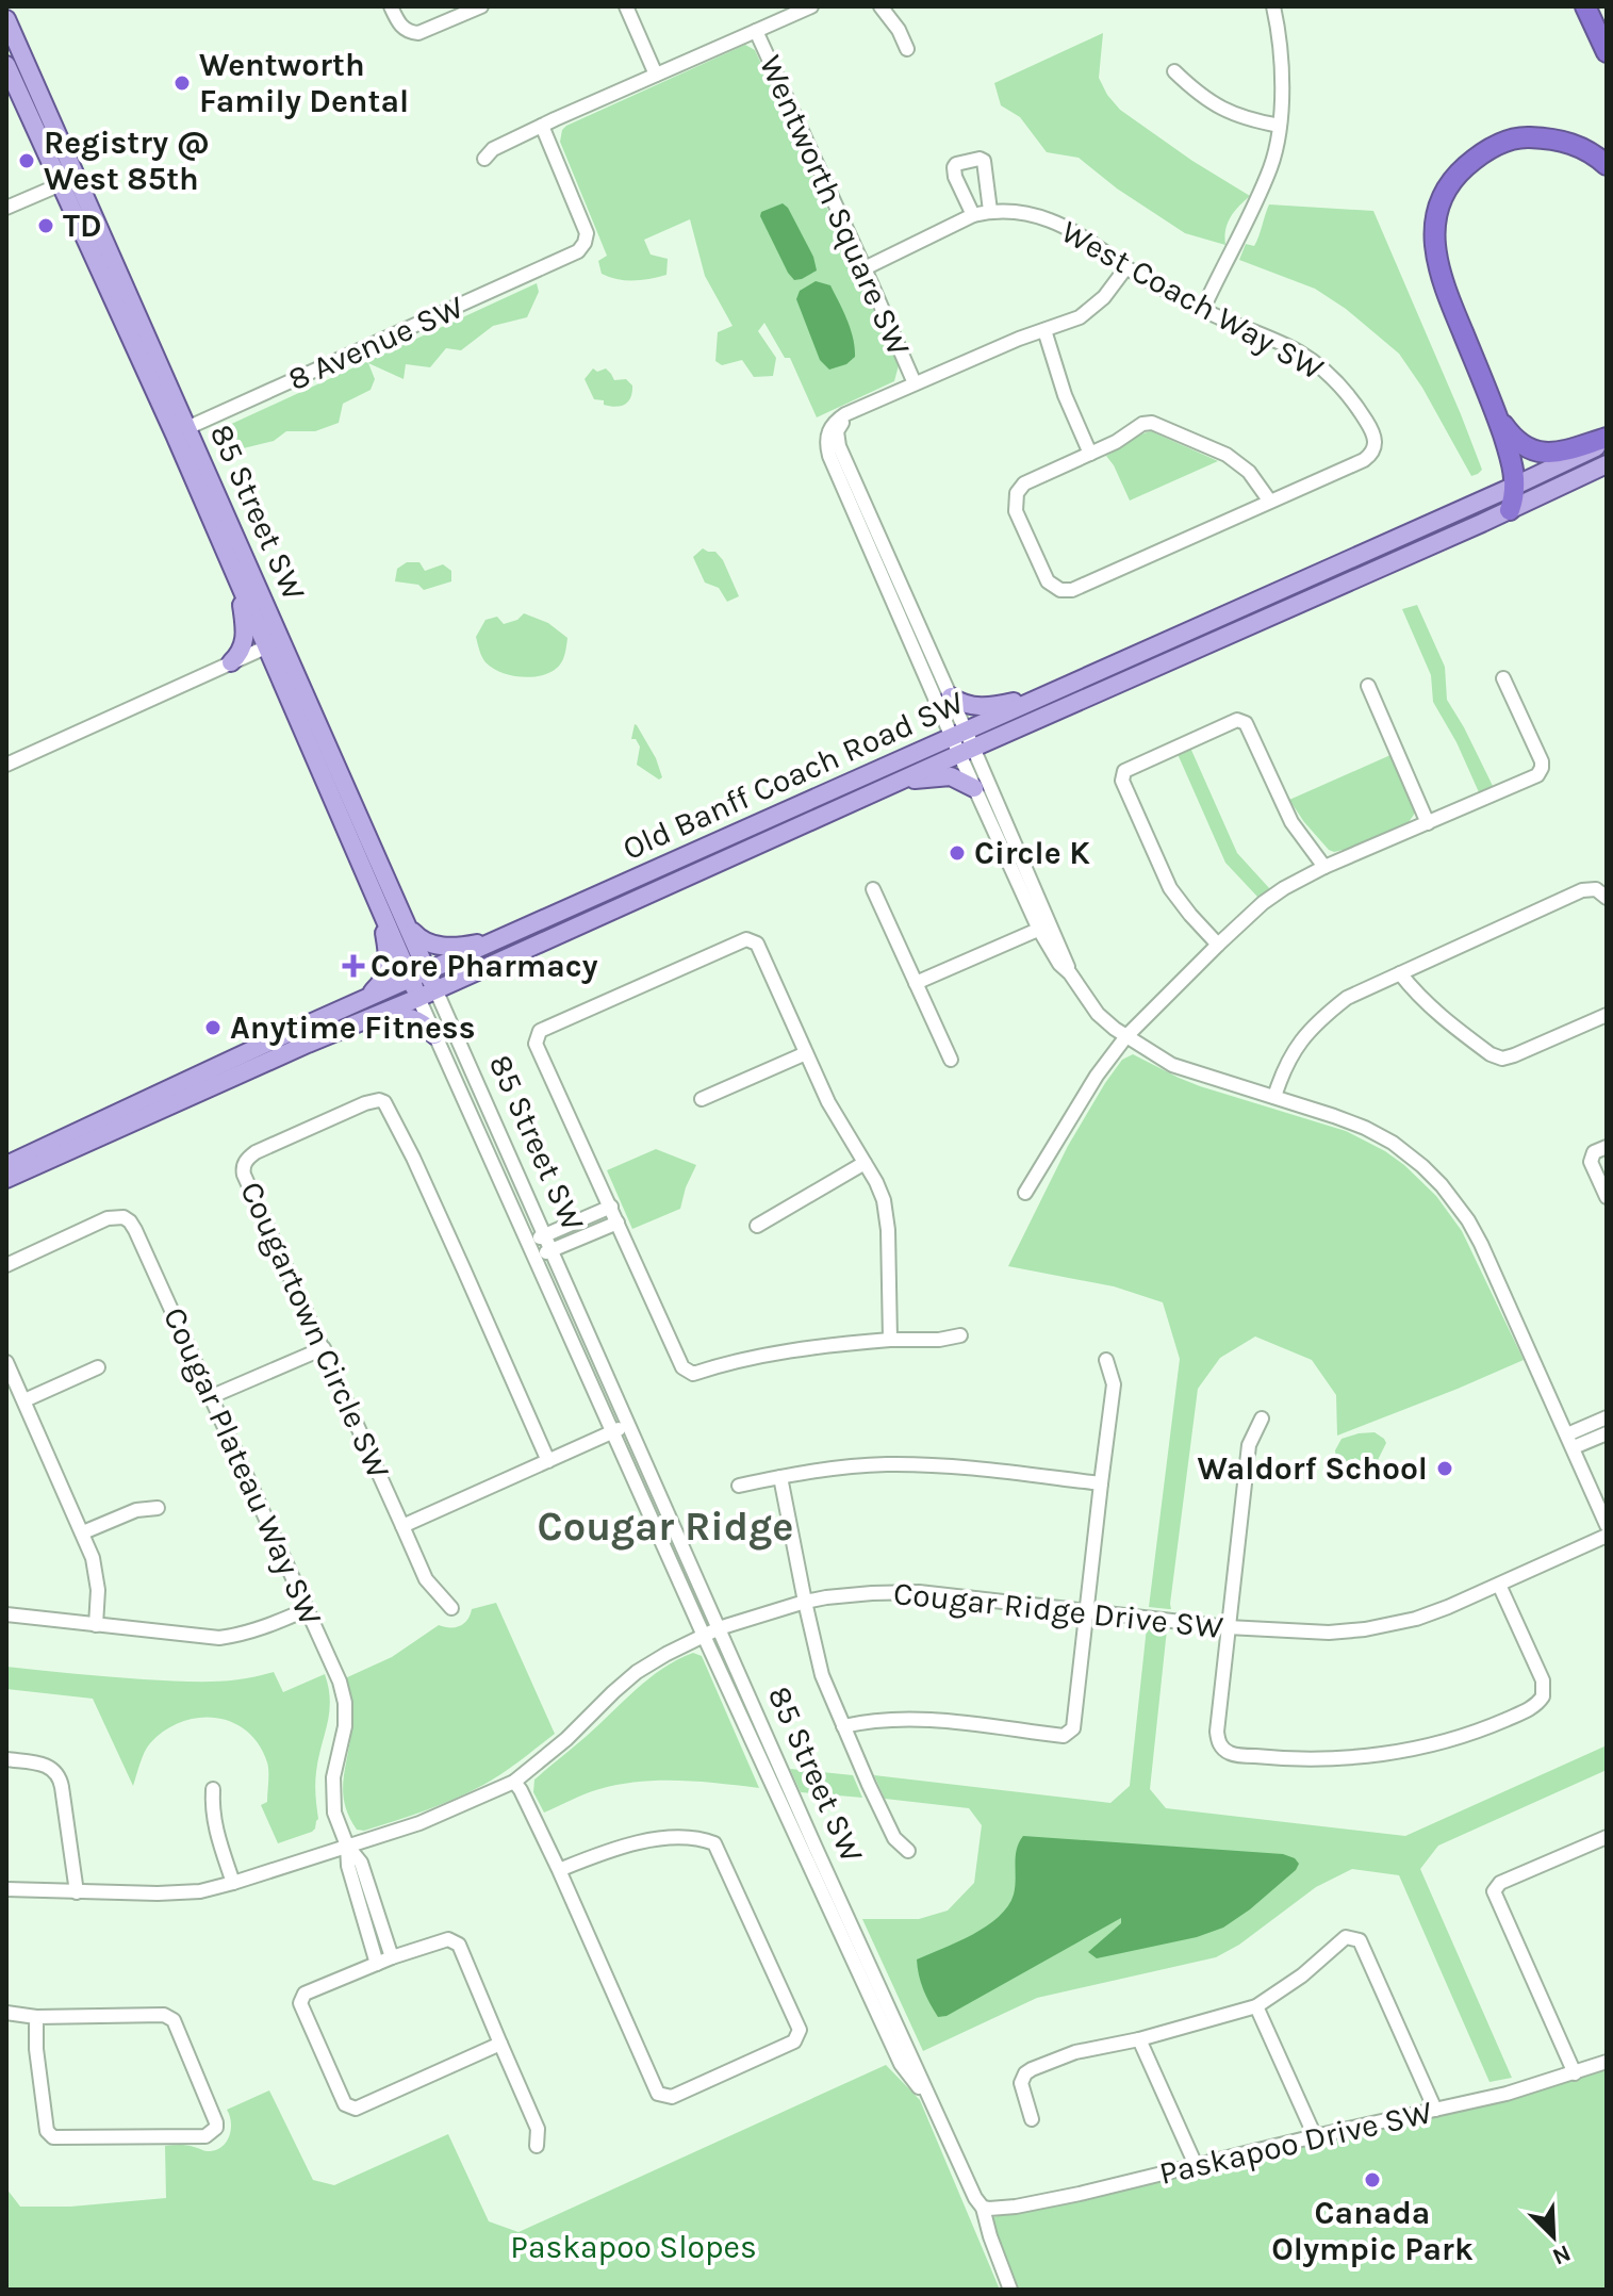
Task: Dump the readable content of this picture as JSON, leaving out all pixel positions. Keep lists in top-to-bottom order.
{
  "streets": {
    "main road": ["85 Street SW", "Old Banff Coach Road SW"],
    "street": [
      "Wentworth Square SW",
      "West Coach Way SW",
      "8 Avenue SW",
      "Cougartown Circle SW",
      "Cougar Plateau Way SW",
      "Cougar Ridge Drive SW",
      "Paskapoo Drive SW"
    ]
  },
  "crossings": [
    ["Wentworth Square SW", "West Coach Way SW"],
    ["Wentworth Square SW", "8 Avenue SW"],
    ["8 Avenue SW", "85 Street SW"],
    ["85 Street SW", "Old Banff Coach Road SW"],
    ["85 Street SW", "Cougar Ridge Drive SW"],
    ["85 Street SW", "Paskapoo Drive SW"],
    ["Cougar Plateau Way SW", "Cougar Ridge Drive SW"]
  ],
  "districts": ["Cougar Ridge"],
  "parks": ["Paskapoo Slopes"],
  "places": {
    "other": [
      "Wentworth Family Dental",
      "Registry @ West 85th",
      "TD",
      "Circle K",
      "Anytime Fitness",
      "Waldorf School",
      "Canada Olympic Park"
    ],
    "health": ["Core Pharmacy"]
  },
  "north": "bottom right"
}
